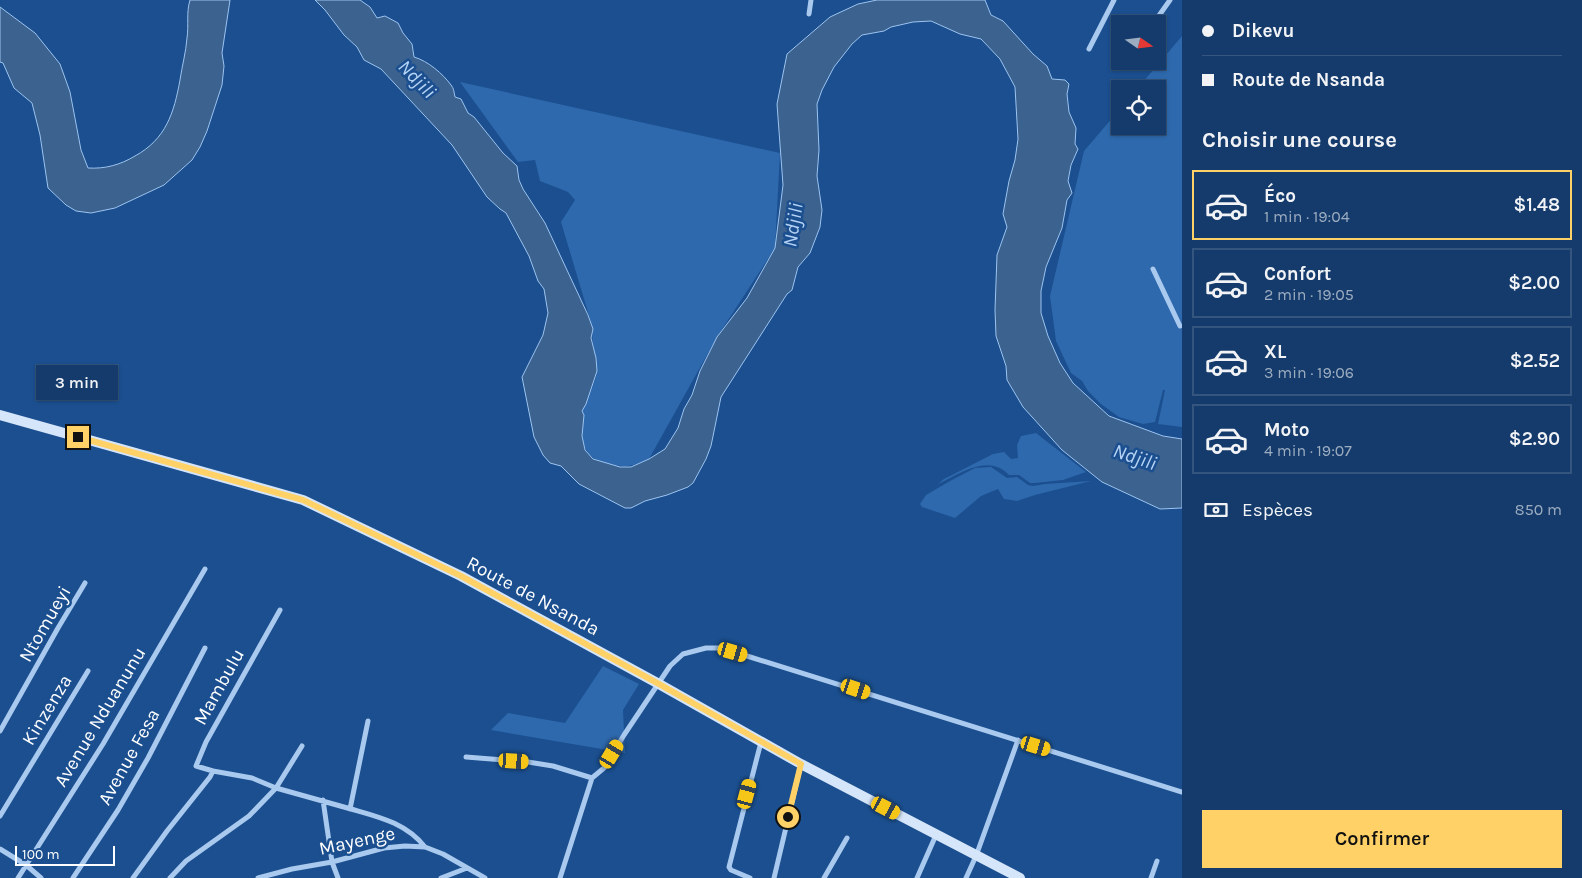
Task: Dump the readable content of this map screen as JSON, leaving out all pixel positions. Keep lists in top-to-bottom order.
{
  "streets": {
    "street": [
      "Route de Nsanda",
      "Ntomueyi",
      "Mambulu",
      "Kinzenza",
      "Avenue Nduanunu",
      "Avenue Fesa",
      "Mayenge"
    ]
  },
  "crossings": [
    ["Mambulu", "Mayenge"]
  ],
  "water": ["Ndjili"],
  "scale_bar": "100 m",
  "north": "right",
  "page": {
    "banner": ["Dikevu", "Route de Nsanda"],
    "heading": "Choisir une course",
    "list": [
      {
        "name": "Éco",
        "note": "1 min · 19:04",
        "value": "$1.48"
      },
      {
        "name": "Confort",
        "note": "2 min · 19:05",
        "value": "$2.00"
      },
      {
        "name": "XL",
        "note": "3 min · 19:06",
        "value": "$2.52"
      },
      {
        "name": "Moto",
        "note": "4 min · 19:07",
        "value": "$2.90"
      }
    ],
    "bubble": "3 min",
    "pay": ["Espèces", "850 m"],
    "buttons": "Confirmer",
    "scale": "100 m"
  }
}
